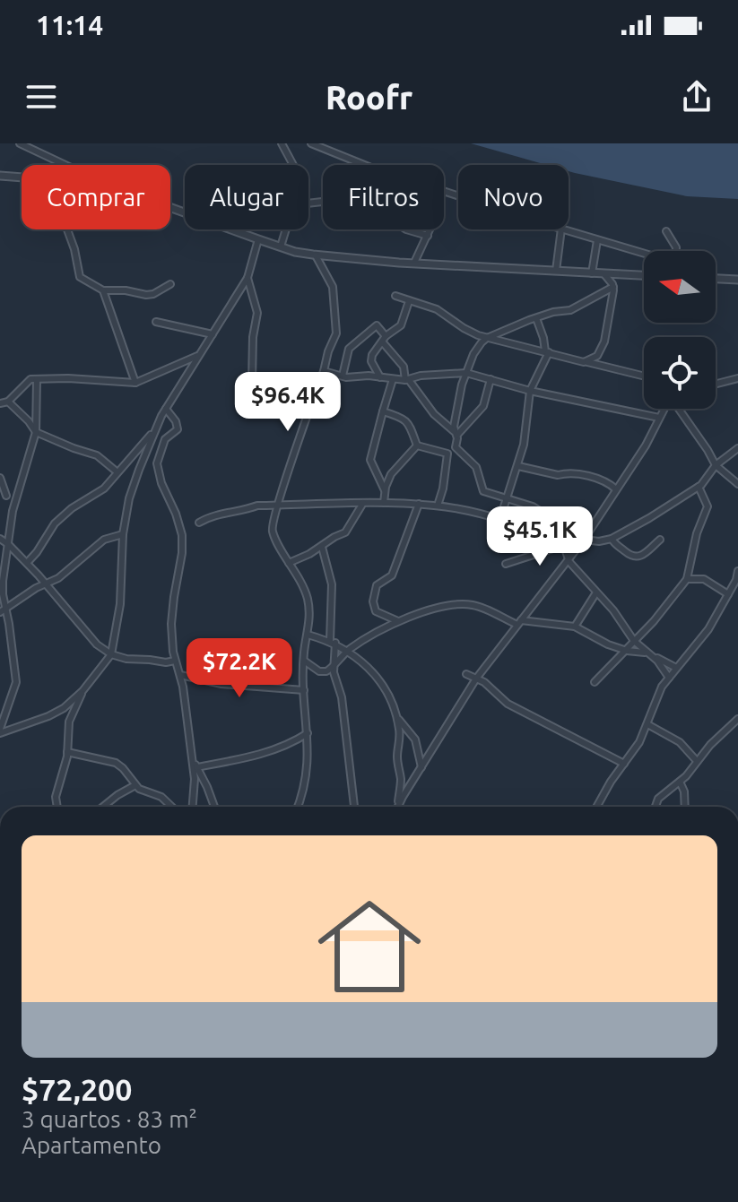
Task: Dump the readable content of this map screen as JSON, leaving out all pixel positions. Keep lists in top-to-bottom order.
{
  "north": "left",
  "page": {
    "status": "11:14",
    "header": "Roofr",
    "chip": [
      "Comprar",
      "Alugar",
      "Filtros",
      "Novo"
    ],
    "price": ["$96.4K", "$45.1K", "$72.2K"],
    "list": [
      {
        "name": "$72,200",
        "note": "3 quartos · 83 m² · Apartamento"
      }
    ]
  }
}
